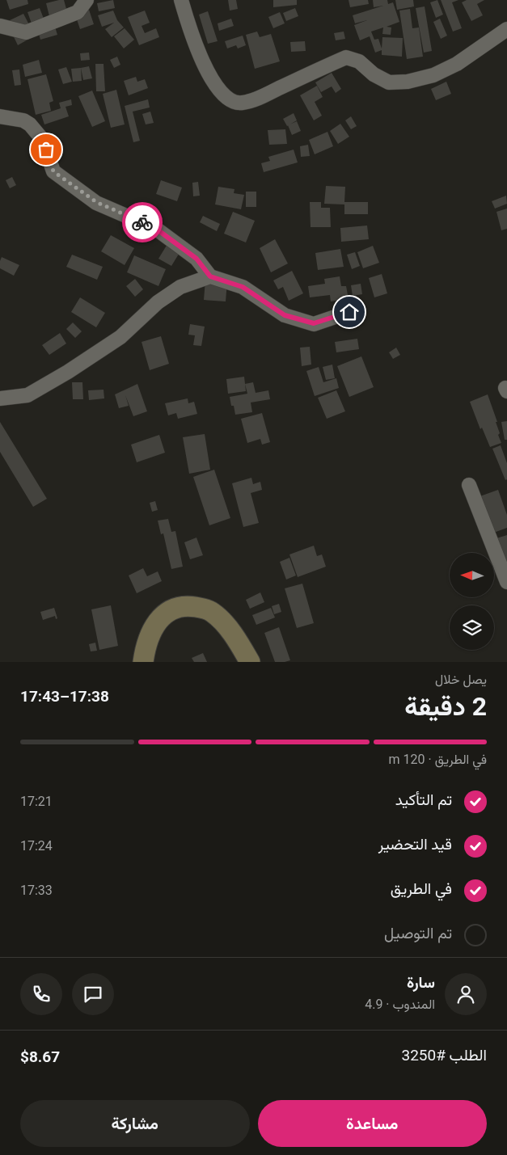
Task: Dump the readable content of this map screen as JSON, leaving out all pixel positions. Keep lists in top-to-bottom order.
{
  "north": "left",
  "page": {
    "heading": ["2 دقيقة", "يصل خلال", "17:38–17:43"],
    "panel": [
      "سارة",
      "المندوب · 4.9",
      "الطلب #3250",
      "$8.67"
    ],
    "bar": "في الطريق · 120 m",
    "list": [
      ["تم التأكيد", "17:21"],
      ["قيد التحضير", "17:24"],
      ["في الطريق", "17:33"],
      "تم التوصيل"
    ],
    "buttons": ["مساعدة", "مشاركة"]
  }
}
